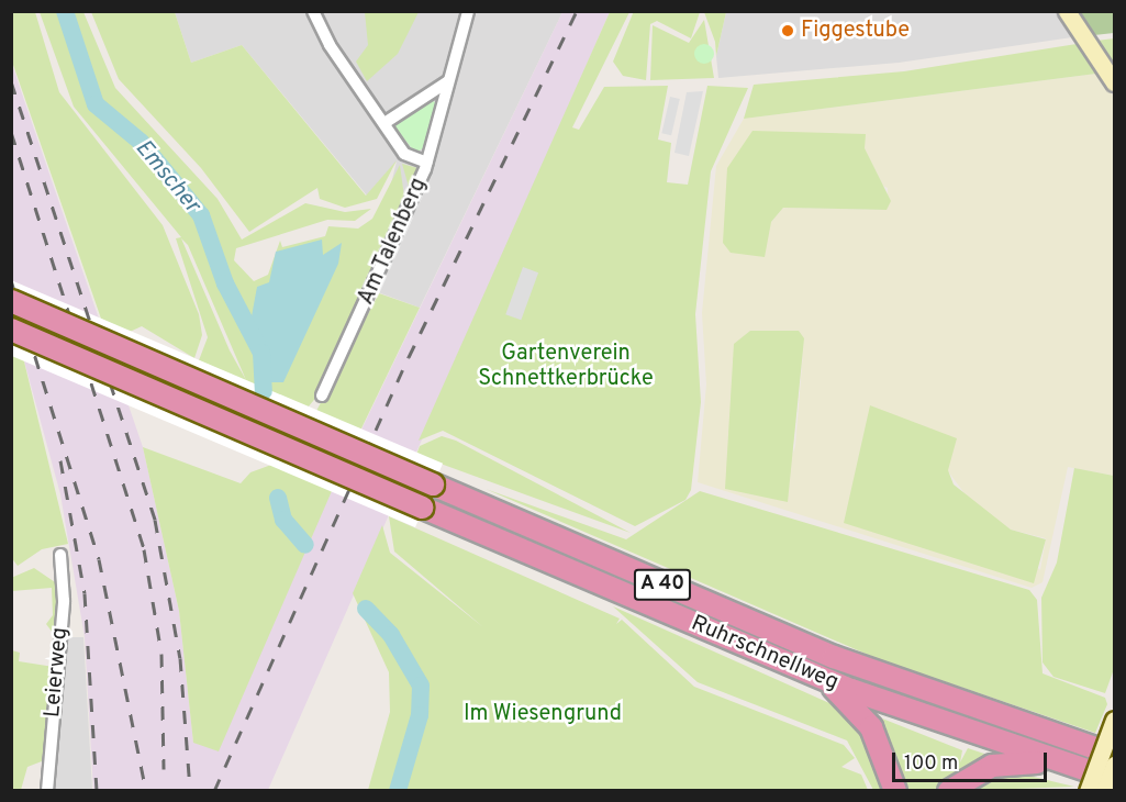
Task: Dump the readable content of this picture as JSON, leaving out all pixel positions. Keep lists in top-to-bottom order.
{
  "streets": {
    "highway": ["A 40", "Ruhrschnellweg"],
    "street": ["Am Talenberg", "Leierweg"]
  },
  "water": ["Emscher"],
  "parks": ["Gartenverein Schnettkerbrücke", "Im Wiesengrund"],
  "places": ["Figgestube"],
  "scale_bar": "100 m"
}
